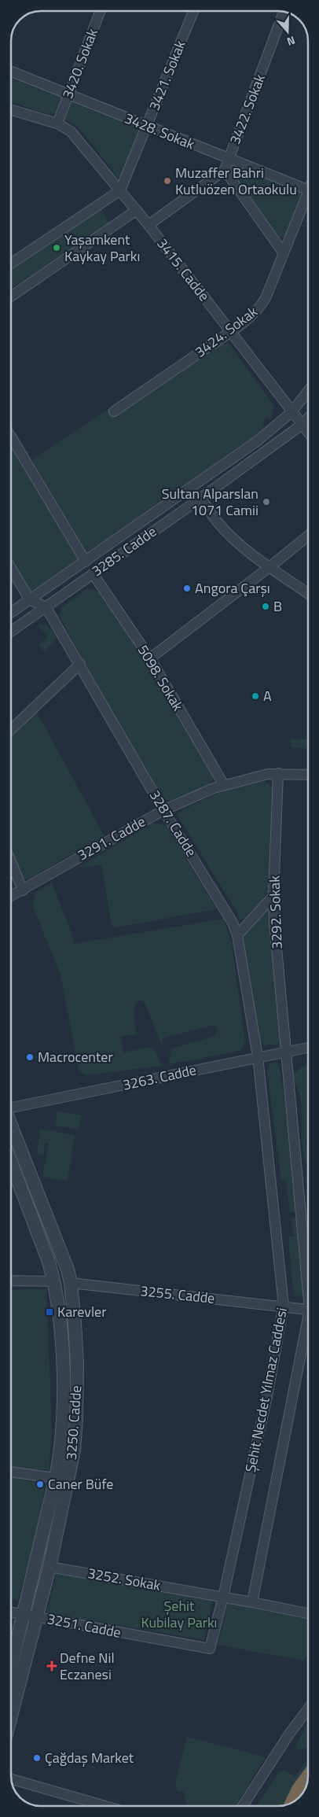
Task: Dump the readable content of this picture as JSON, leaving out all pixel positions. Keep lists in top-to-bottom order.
{
  "streets": {
    "street": [
      "3420. Sokak",
      "3421. Sokak",
      "3422. Sokak",
      "3428. Sokak",
      "3415. Cadde",
      "3424. Sokak",
      "3285. Cadde",
      "5098. Sokak",
      "3287. Cadde",
      "3291. Cadde",
      "3292. Sokak",
      "3263. Cadde",
      "3255. Cadde",
      "Şehit Necdet Yılmaz Caddesi",
      "3250. Cadde",
      "3252. Sokak",
      "3251. Cadde"
    ]
  },
  "crossings": [
    ["3420. Sokak", "3428. Sokak"],
    ["3420. Sokak", "3415. Cadde"],
    ["3421. Sokak", "3428. Sokak"],
    ["3421. Sokak", "3415. Cadde"],
    ["3422. Sokak", "3428. Sokak"],
    ["3415. Cadde", "3424. Sokak"],
    ["3415. Cadde", "3285. Cadde"],
    ["3285. Cadde", "5098. Sokak"],
    ["3285. Cadde", "3287. Cadde"],
    ["5098. Sokak", "3291. Cadde"],
    ["3287. Cadde", "3291. Cadde"],
    ["3287. Cadde", "3263. Cadde"],
    ["3287. Cadde", "Şehit Necdet Yılmaz Caddesi"],
    ["3291. Cadde", "3292. Sokak"],
    ["3292. Sokak", "3263. Cadde"],
    ["3292. Sokak", "Şehit Necdet Yılmaz Caddesi"],
    ["3263. Cadde", "Şehit Necdet Yılmaz Caddesi"],
    ["3255. Cadde", "Şehit Necdet Yılmaz Caddesi"],
    ["3255. Cadde", "3250. Cadde"],
    ["Şehit Necdet Yılmaz Caddesi", "3252. Sokak"],
    ["Şehit Necdet Yılmaz Caddesi", "3251. Cadde"],
    ["3250. Cadde", "3252. Sokak"],
    ["3250. Cadde", "3251. Cadde"]
  ],
  "parks": ["Şehit Kubilay Parkı"],
  "places": {
    "other": [
      "Muzaffer Bahri Kutluözen Ortaokulu",
      "Yaşamkent Kaykay Parkı",
      "Sultan Alparslan 1071 Camii",
      "Angora Çarşı",
      "B",
      "A",
      "Macrocenter",
      "Caner Büfe",
      "Çağdaş Market"
    ],
    "transit": ["Karevler"],
    "health": ["Defne Nil Eczanesi"]
  },
  "north": "bottom"
}
